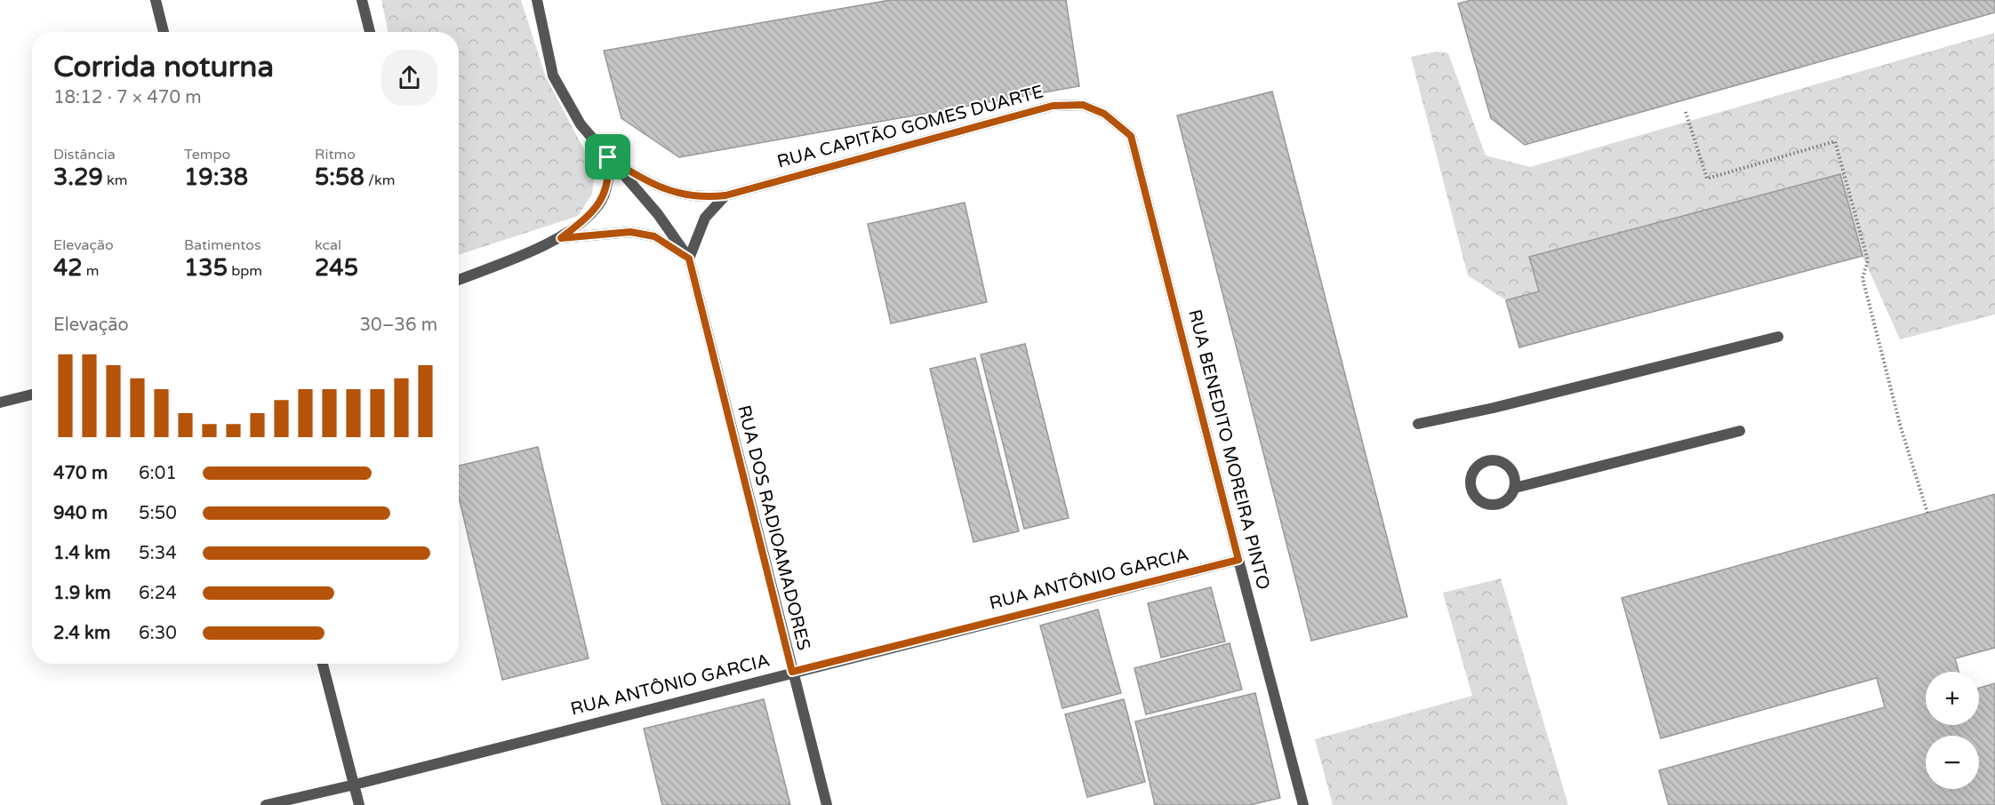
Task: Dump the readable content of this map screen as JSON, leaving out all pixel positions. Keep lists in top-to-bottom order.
{
  "streets": {
    "street": [
      "RUA CAPITÃO GOMES DUARTE",
      "RUA BENEDITO MOREIRA PINTO",
      "RUA DOS RADIOAMADORES",
      "RUA ANTÔNIO GARCIA"
    ]
  },
  "crossings": [
    ["RUA CAPITÃO GOMES DUARTE", "RUA BENEDITO MOREIRA PINTO"],
    ["RUA BENEDITO MOREIRA PINTO", "RUA ANTÔNIO GARCIA"],
    ["RUA DOS RADIOAMADORES", "RUA ANTÔNIO GARCIA"]
  ],
  "page": {
    "heading": ["Corrida noturna", "18:12 · 7 × 470 m"],
    "stats": [
      ["Distância", "3.29 km"],
      ["Tempo", "19:38"],
      ["Ritmo", "5:58 /km"],
      ["Elevação", "42 m"],
      ["Batimentos", "135 bpm"],
      ["kcal", "245"]
    ],
    "chart": ["Elevação", "30–36 m"],
    "list": [
      {
        "name": "470 m",
        "note": "6:01"
      },
      {
        "name": "940 m",
        "note": "5:50"
      },
      {
        "name": "1.4 km",
        "note": "5:34"
      },
      {
        "name": "1.9 km",
        "note": "6:24"
      },
      {
        "name": "2.4 km",
        "note": "6:30"
      }
    ],
    "map_buttons": ["+", "−"]
  }
}
